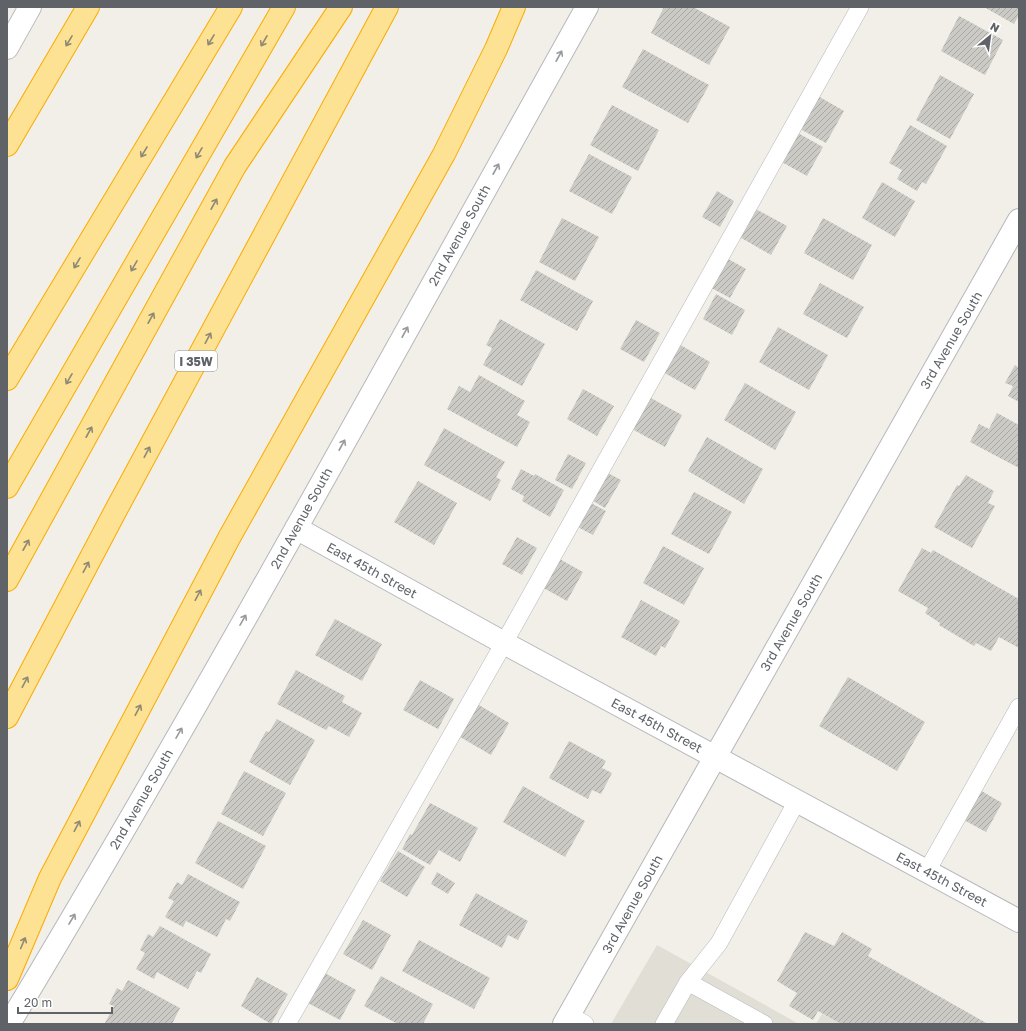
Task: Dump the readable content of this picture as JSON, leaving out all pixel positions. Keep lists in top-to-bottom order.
{
  "streets": {
    "highway": ["I 35W"],
    "street": ["2nd Avenue South", "3rd Avenue South", "East 45th Street"]
  },
  "crossings": [
    ["2nd Avenue South", "East 45th Street"],
    ["3rd Avenue South", "East 45th Street"]
  ],
  "one_way": ["2nd Avenue South"],
  "scale_bar": "20 m",
  "north": "top right"
}
